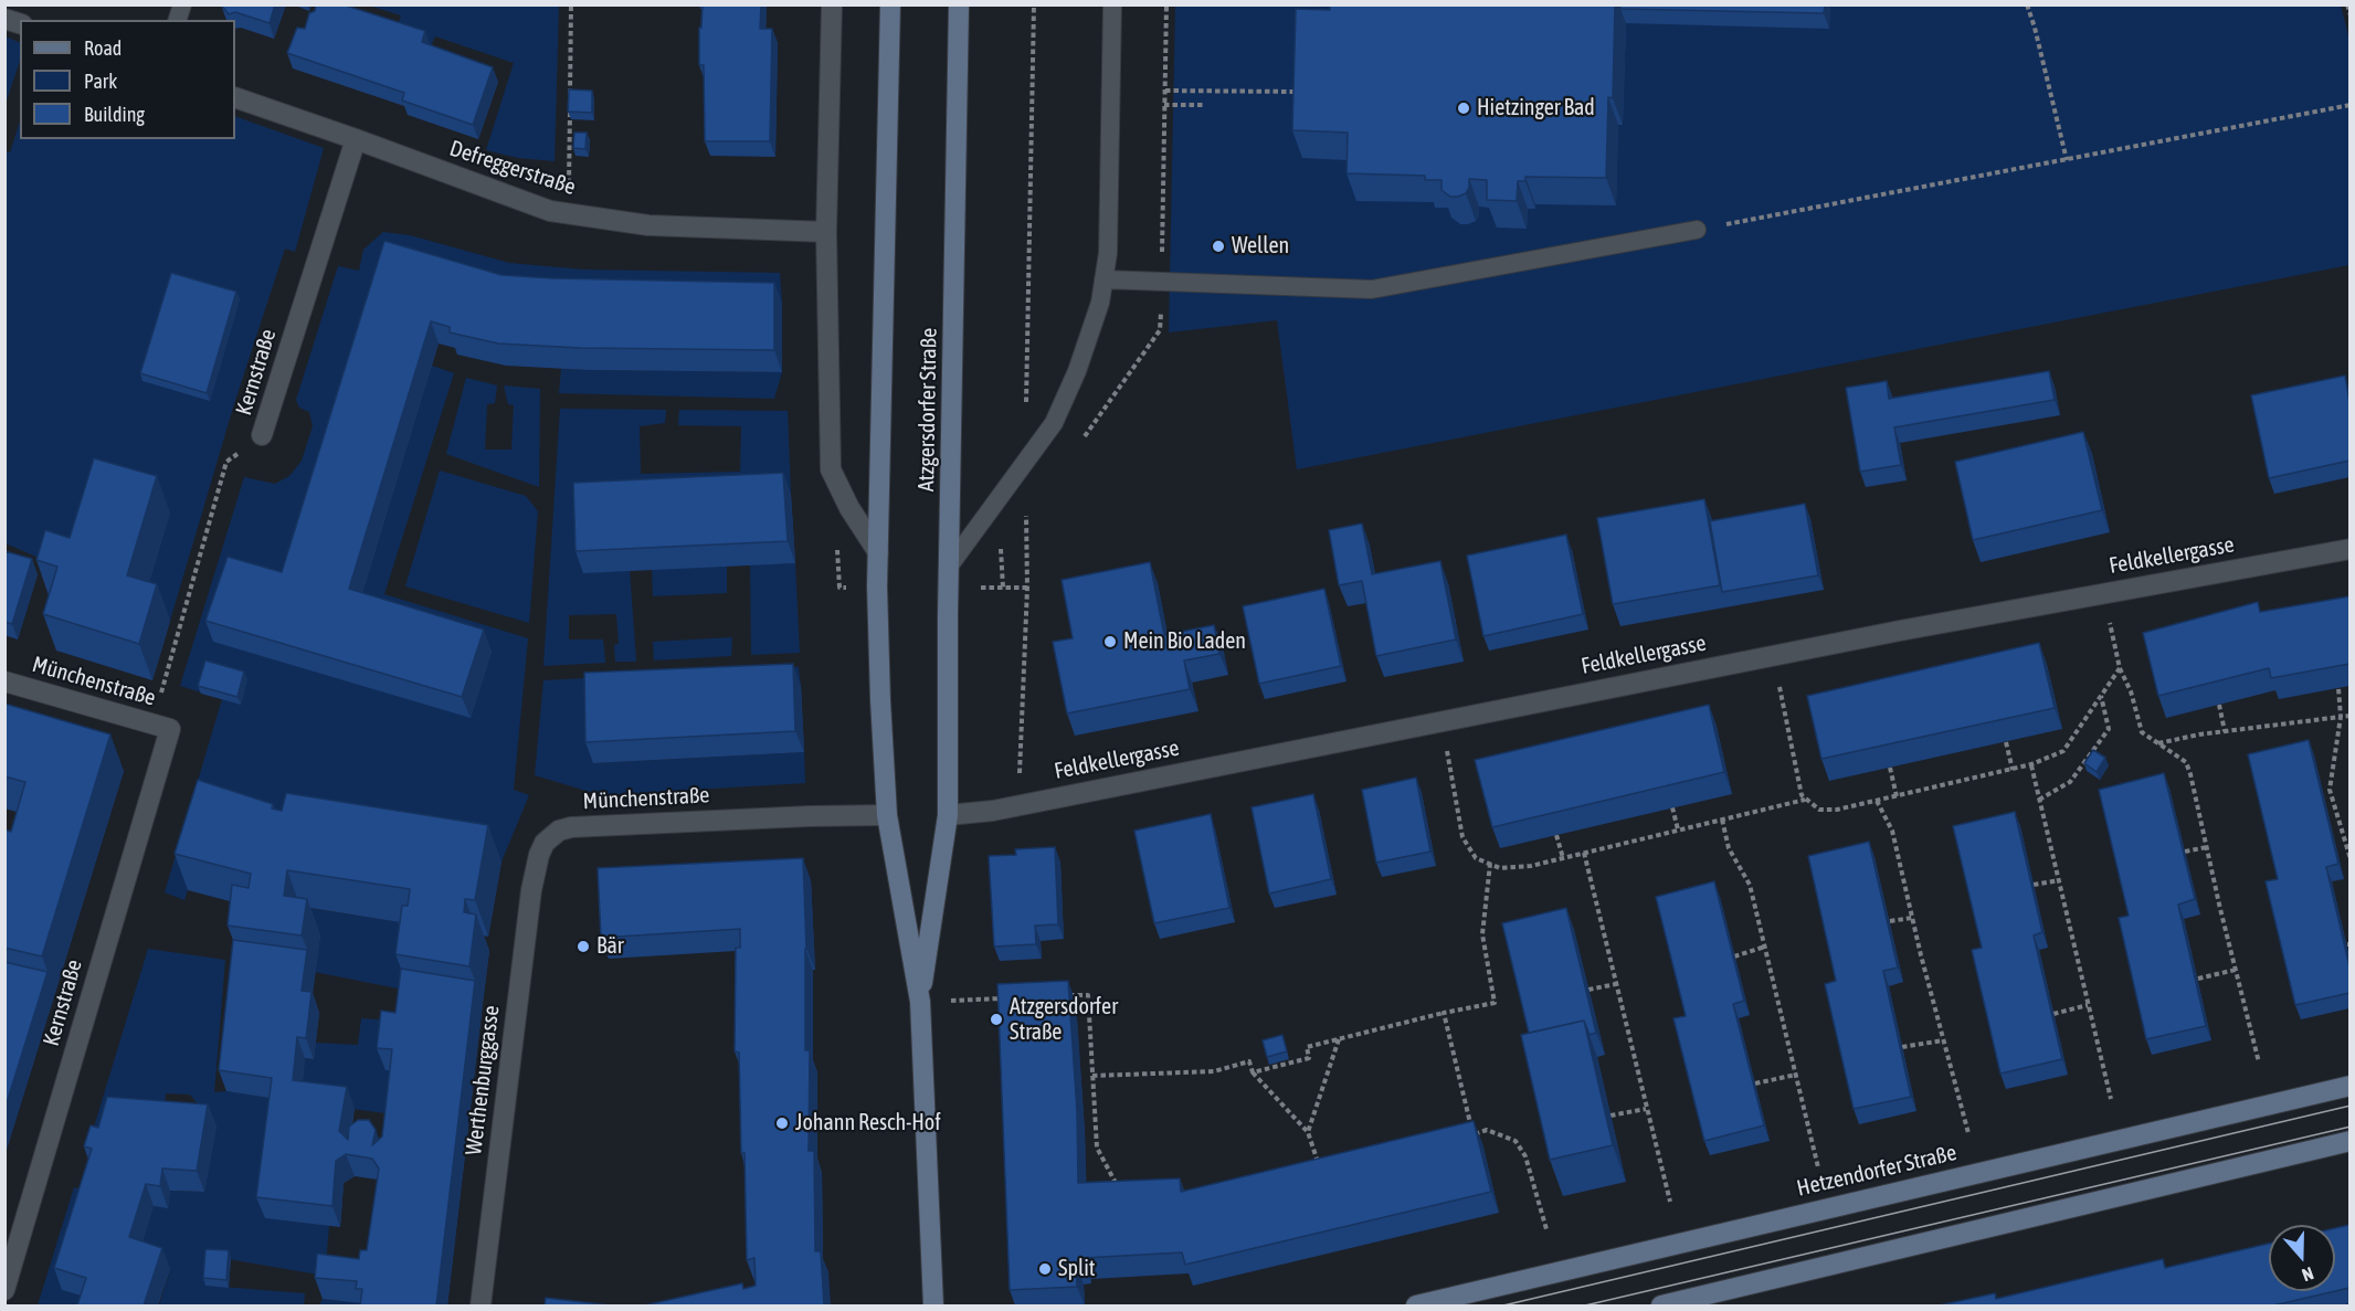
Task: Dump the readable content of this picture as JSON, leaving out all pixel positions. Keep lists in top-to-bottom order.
{
  "streets": {
    "main road": ["Atzgersdorfer Straße", "Hetzendorfer Straße"],
    "street": [
      "Defreggerstraße",
      "Kernstraße",
      "Feldkellergasse",
      "Münchenstraße",
      "Werthenburggasse"
    ]
  },
  "crossings": [
    ["Defreggerstraße", "Kernstraße"],
    ["Kernstraße", "Münchenstraße"],
    ["Atzgersdorfer Straße", "Feldkellergasse"],
    ["Atzgersdorfer Straße", "Münchenstraße"],
    ["Münchenstraße", "Werthenburggasse"]
  ],
  "places": [
    "Hietzinger Bad",
    "Wellen",
    "Mein Bio Laden",
    "Bär",
    "Atzgersdorfer Straße",
    "Johann Resch-Hof",
    "Split"
  ],
  "legend": ["Road", "Park", "Building"],
  "north": "bottom"
}
